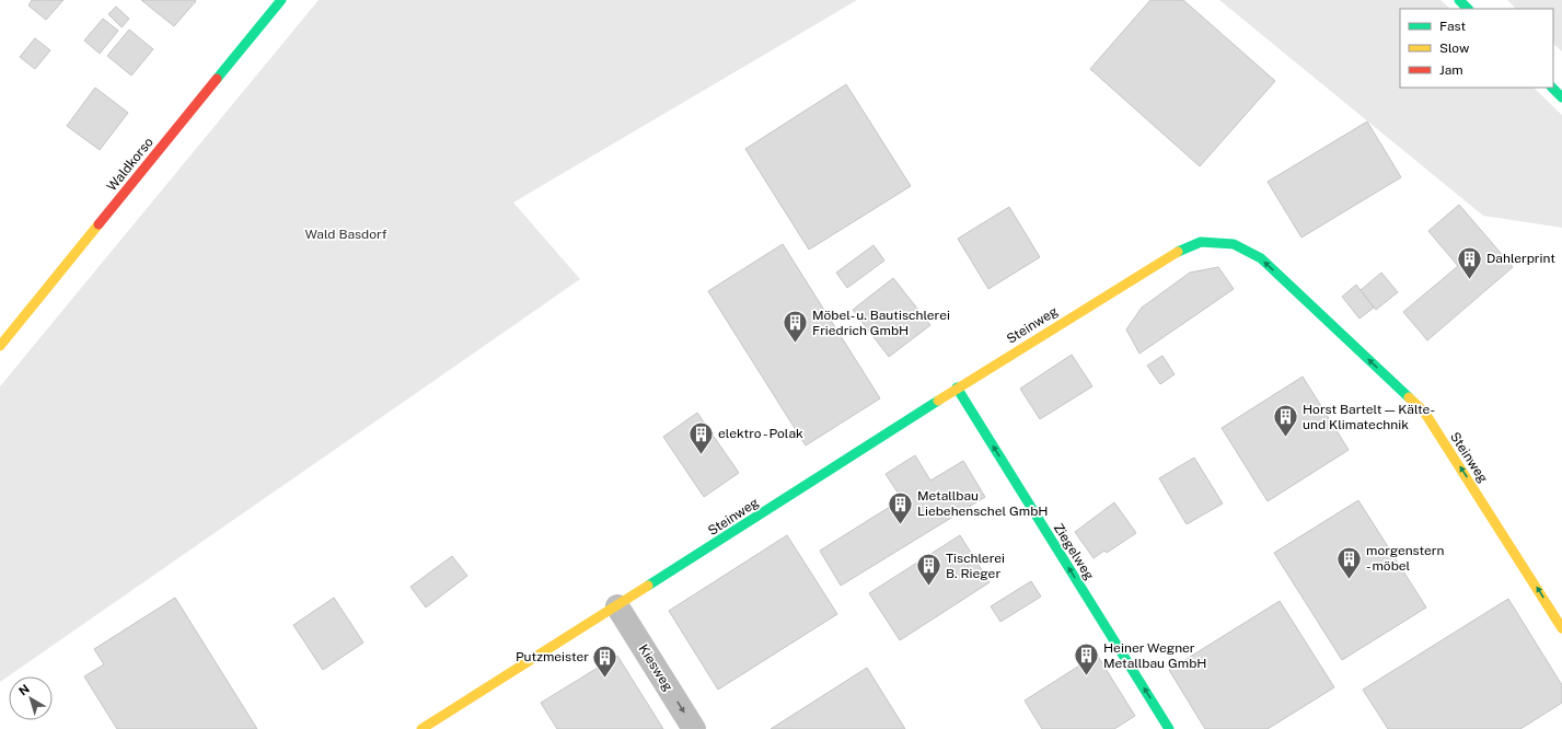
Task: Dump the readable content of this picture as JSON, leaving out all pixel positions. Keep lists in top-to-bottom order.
{
  "streets": {
    "street": [
      "Waldkorso",
      "Steinweg",
      "Ziegelweg",
      "Kiesweg"
    ]
  },
  "crossings": [
    ["Steinweg", "Ziegelweg"],
    ["Steinweg", "Kiesweg"]
  ],
  "one_way": ["Ziegelweg", "Kiesweg"],
  "parks": ["Wald Basdorf"],
  "places": {
    "building": [
      "Dahlerprint",
      "Möbel- u. Bautischlerei Friedrich GmbH",
      "Horst Bartelt — Kälte- und Klimatechnik",
      "elektro - Polak",
      "Metallbau Liebehenschel GmbH",
      "morgenstern - möbel",
      "Tischlerei B. Rieger",
      "Heiner Wegner Metallbau GmbH",
      "Putzmeister"
    ]
  },
  "legend": ["Fast", "Slow", "Jam"],
  "north": "top left"
}
